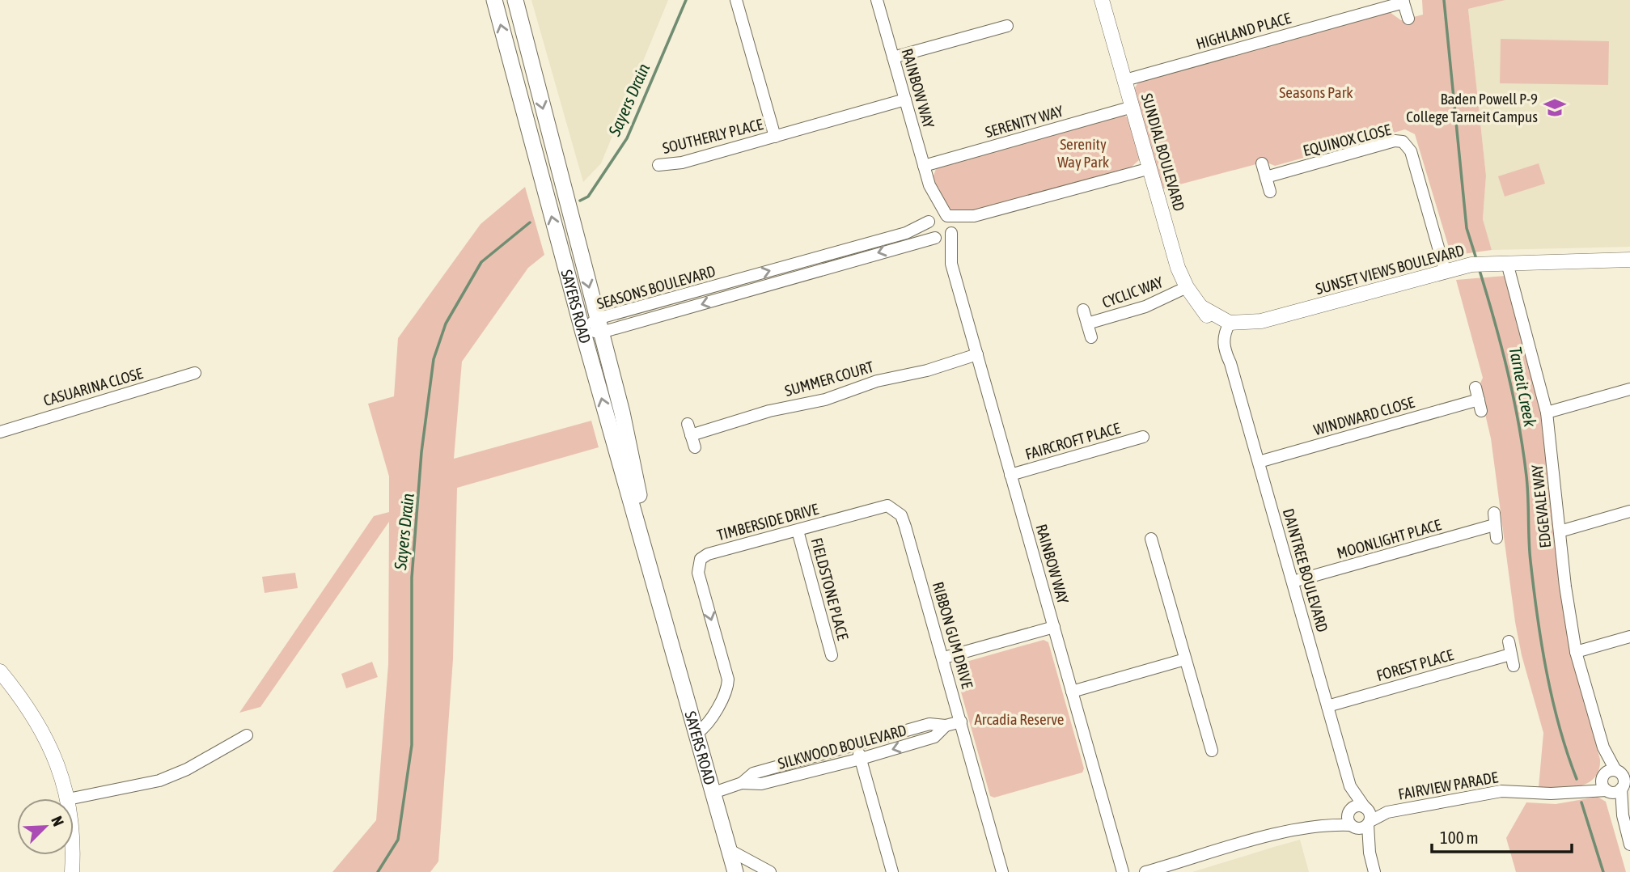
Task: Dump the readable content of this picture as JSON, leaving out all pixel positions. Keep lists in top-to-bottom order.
{
  "streets": {
    "main road": ["SAYERS ROAD"],
    "street": [
      "HIGHLAND PLACE",
      "RAINBOW WAY",
      "SERENITY WAY",
      "SOUTHERLY PLACE",
      "EQUINOX CLOSE",
      "SUNDIAL BOULEVARD",
      "SUNSET VIEWS BOULEVARD",
      "SEASONS BOULEVARD",
      "CYCLIC WAY",
      "SUMMER COURT",
      "CASUARINA CLOSE",
      "WINDWARD CLOSE",
      "FAIRCROFT PLACE",
      "EDGEVALE WAY",
      "TIMBERSIDE DRIVE",
      "MOONLIGHT PLACE",
      "DAINTREE BOULEVARD",
      "FIELDSTONE PLACE",
      "RIBBON GUM DRIVE",
      "FOREST PLACE",
      "SILKWOOD BOULEVARD",
      "FAIRVIEW PARADE"
    ]
  },
  "crossings": [
    ["HIGHLAND PLACE", "SUNDIAL BOULEVARD"],
    ["RAINBOW WAY", "SERENITY WAY"],
    ["RAINBOW WAY", "SOUTHERLY PLACE"],
    ["RAINBOW WAY", "SEASONS BOULEVARD"],
    ["RAINBOW WAY", "SUMMER COURT"],
    ["RAINBOW WAY", "FAIRCROFT PLACE"],
    ["SERENITY WAY", "SUNDIAL BOULEVARD"],
    ["EQUINOX CLOSE", "SUNSET VIEWS BOULEVARD"],
    ["SUNDIAL BOULEVARD", "SUNSET VIEWS BOULEVARD"],
    ["SUNDIAL BOULEVARD", "CYCLIC WAY"],
    ["SUNDIAL BOULEVARD", "DAINTREE BOULEVARD"],
    ["SUNSET VIEWS BOULEVARD", "EDGEVALE WAY"],
    ["SUNSET VIEWS BOULEVARD", "DAINTREE BOULEVARD"],
    ["SEASONS BOULEVARD", "SAYERS ROAD"],
    ["SAYERS ROAD", "TIMBERSIDE DRIVE"],
    ["SAYERS ROAD", "SILKWOOD BOULEVARD"],
    ["WINDWARD CLOSE", "DAINTREE BOULEVARD"],
    ["EDGEVALE WAY", "FAIRVIEW PARADE"],
    ["TIMBERSIDE DRIVE", "FIELDSTONE PLACE"],
    ["TIMBERSIDE DRIVE", "RIBBON GUM DRIVE"],
    ["MOONLIGHT PLACE", "DAINTREE BOULEVARD"],
    ["DAINTREE BOULEVARD", "FOREST PLACE"],
    ["DAINTREE BOULEVARD", "FAIRVIEW PARADE"],
    ["RIBBON GUM DRIVE", "SILKWOOD BOULEVARD"]
  ],
  "water": ["Sayers Drain", "Tarneit Creek"],
  "parks": ["Seasons Park", "Serenity Way Park", "Arcadia Reserve"],
  "places": {
    "school or university": ["Baden Powell P-9 College Tarneit Campus"]
  },
  "scale_bar": "100 m",
  "north": "top right"
}
